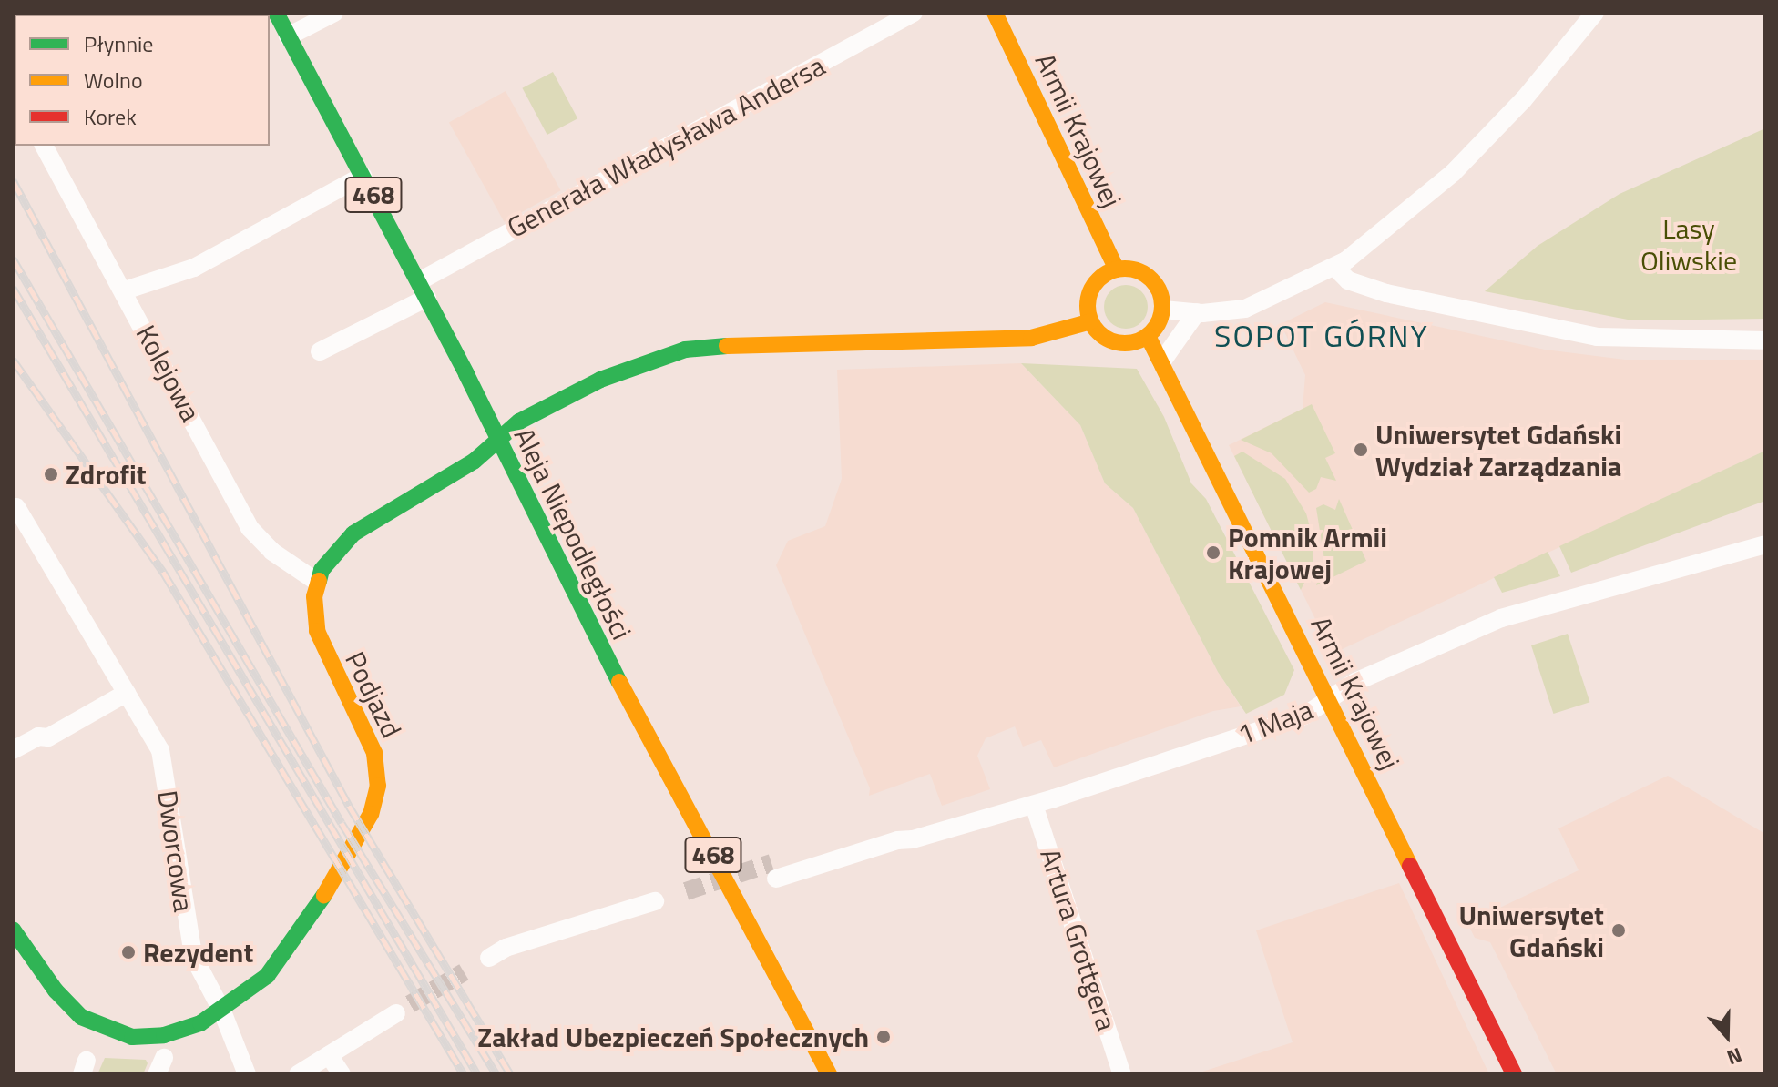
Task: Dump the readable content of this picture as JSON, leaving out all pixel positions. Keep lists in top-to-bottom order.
{
  "streets": {
    "street": [
      "Armii Krajowej",
      "Generała Władysława Andersa",
      "468",
      "Kolejowa",
      "Aleja Niepodległości",
      "Podjazd",
      "1 Maja",
      "Dworcowa",
      "Artura Grottgera"
    ]
  },
  "crossings": [
    ["Armii Krajowej", "Podjazd"],
    ["Armii Krajowej", "1 Maja"],
    ["Generała Władysława Andersa", "Aleja Niepodległości"],
    ["Kolejowa", "Podjazd"],
    ["Aleja Niepodległości", "Podjazd"],
    ["Podjazd", "Dworcowa"],
    ["1 Maja", "Artura Grottgera"]
  ],
  "districts": ["SOPOT GÓRNY"],
  "parks": ["Lasy Oliwskie"],
  "places": [
    "Uniwersytet Gdański Wydział Zarządzania",
    "Zdrofit",
    "Pomnik Armii Krajowej",
    "Uniwersytet Gdański",
    "Rezydent",
    "Zakład Ubezpieczeń Społecznych"
  ],
  "legend": ["Płynnie", "Wolno", "Korek"],
  "north": "bottom"
}
